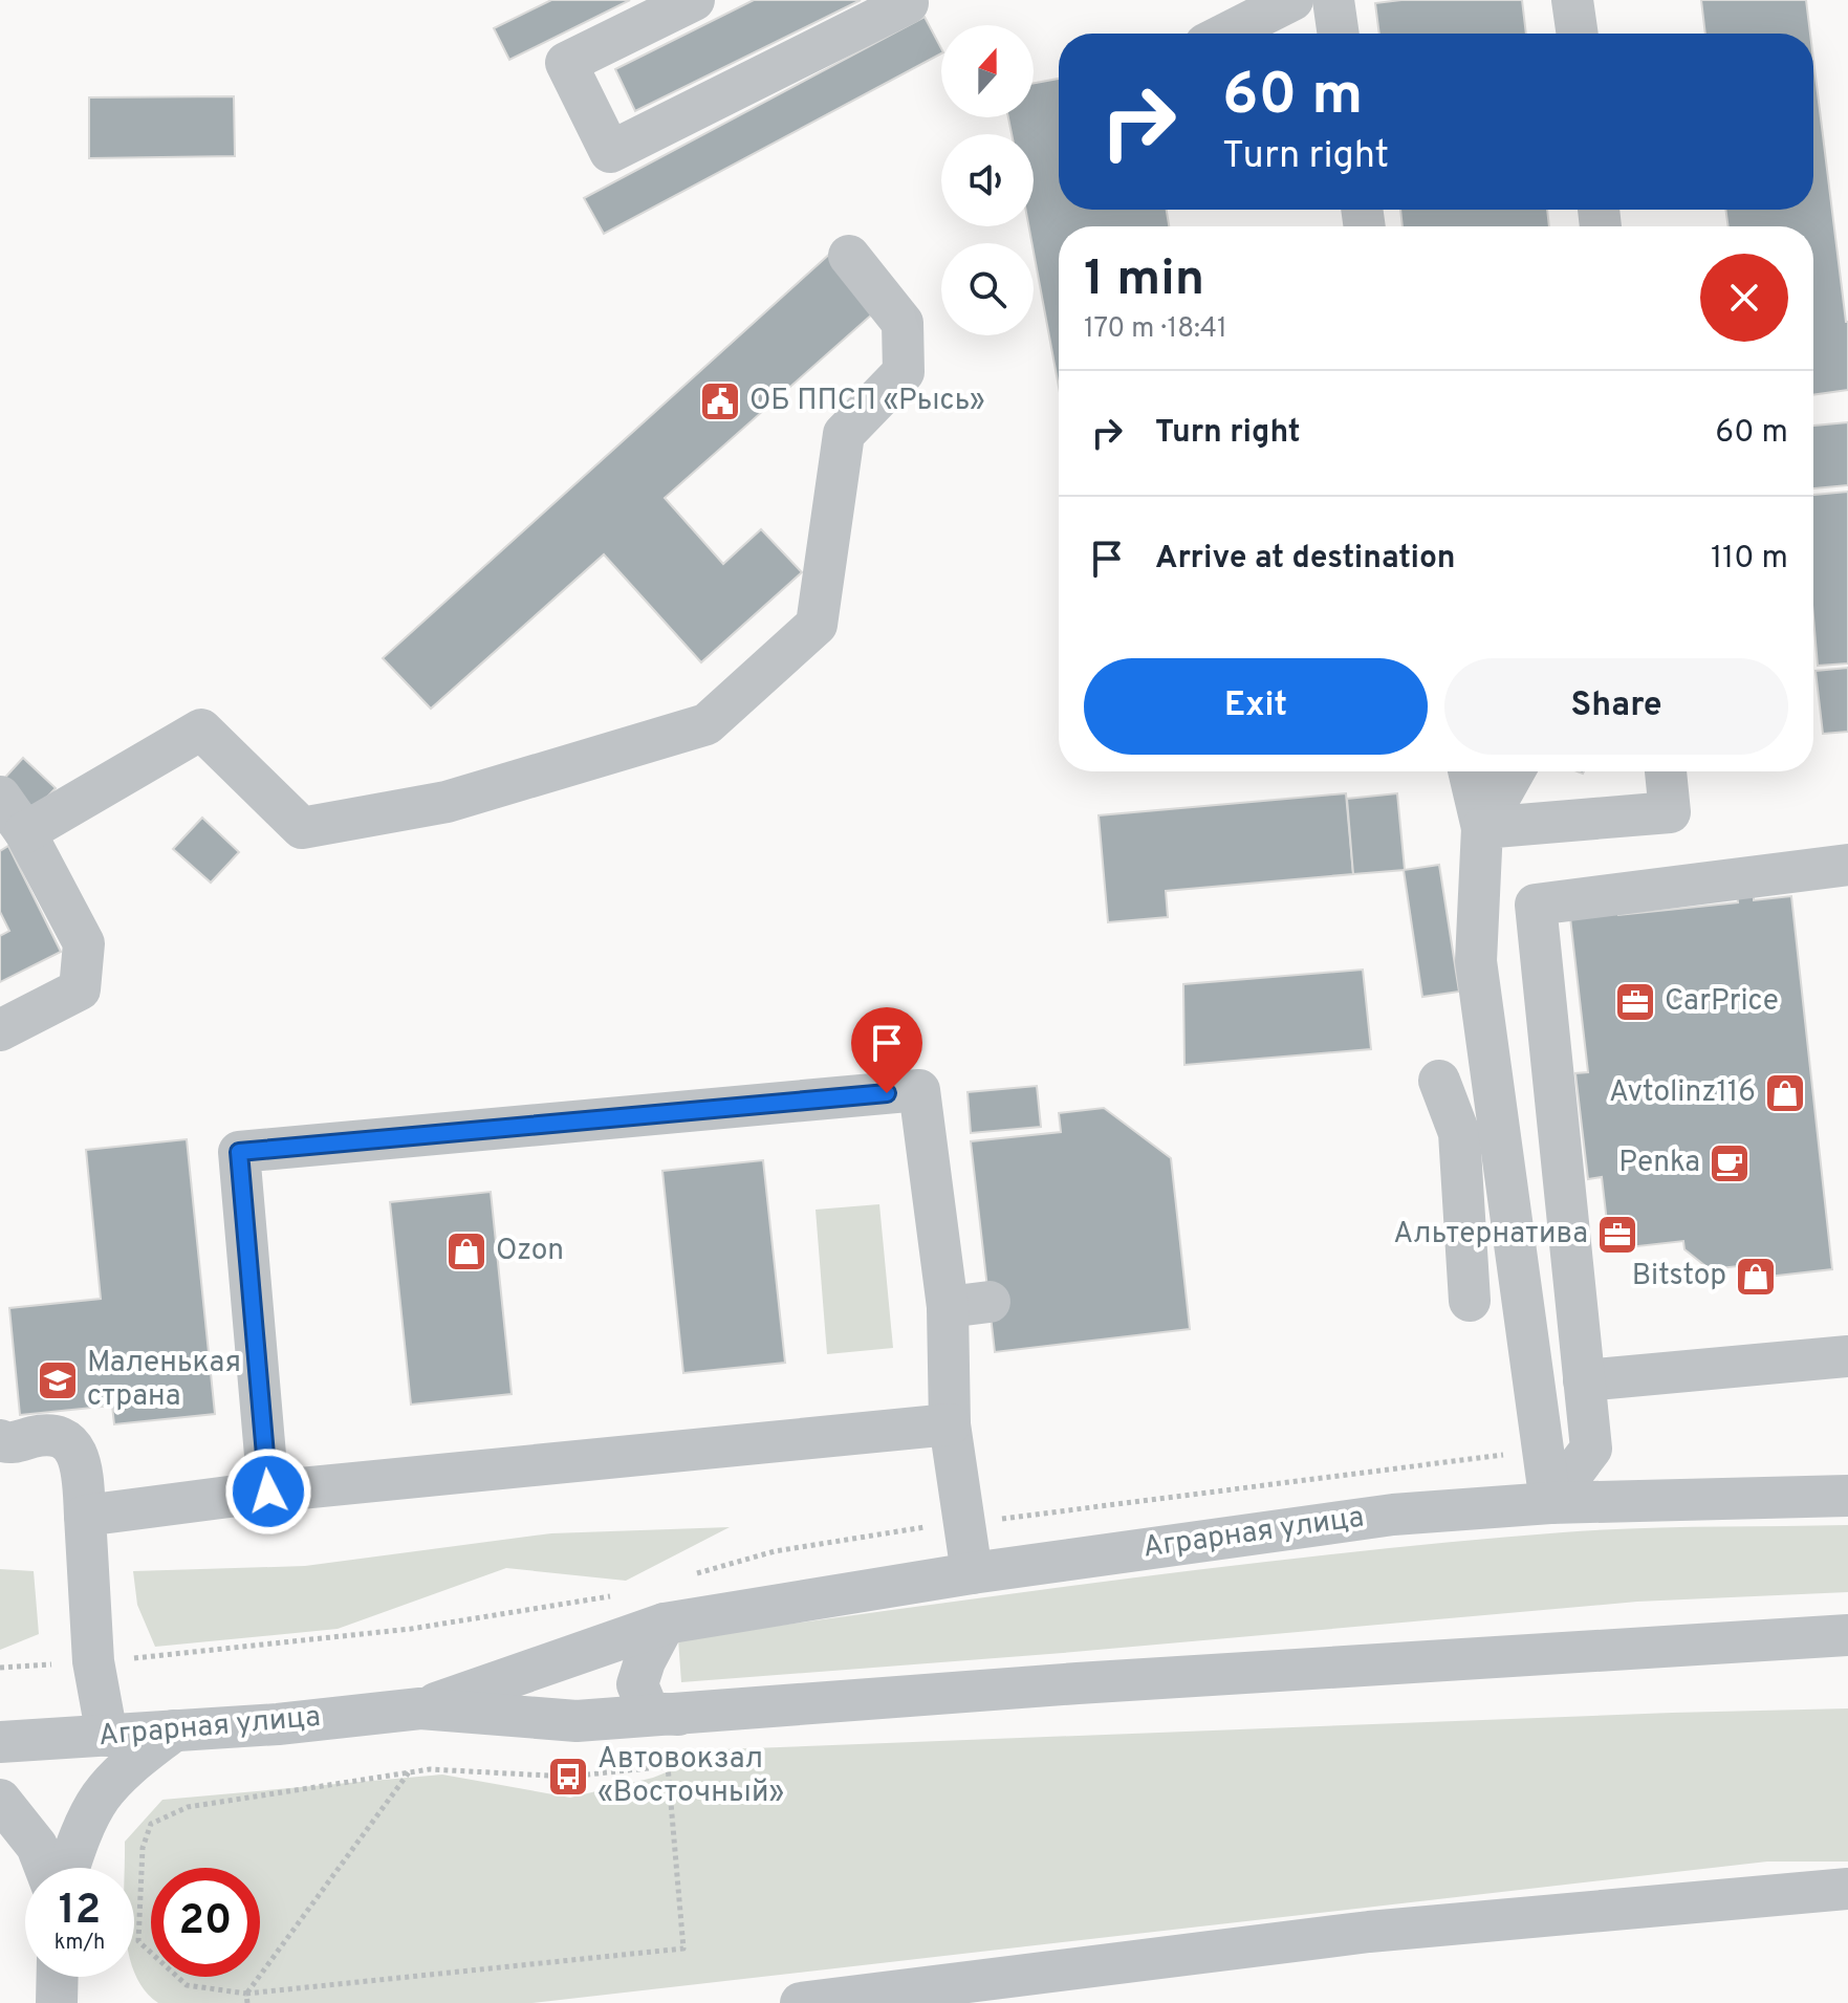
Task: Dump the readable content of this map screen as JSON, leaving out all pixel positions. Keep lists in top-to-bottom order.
{
  "streets": {
    "street": ["Аграрная улица"]
  },
  "places": {
    "public building": ["ОБ ППСП «Рысь»"],
    "office": ["CarPrice", "Альтернатива"],
    "shop": ["Avtolinz116", "Ozon", "Bitstop"],
    "cafe": ["Penka"],
    "school or university": ["Маленькая страна"],
    "bus stop": ["Автовокзал «Восточный»"]
  },
  "north": "top",
  "page": {
    "turn": ["60 m", "Turn right"],
    "heading": ["1 min", "170 m · 18:41"],
    "list": [
      {
        "name": "Turn right",
        "value": "60 m"
      },
      {
        "name": "Arrive at destination",
        "value": "110 m"
      }
    ],
    "buttons": ["Exit", "Share"],
    "speed": "12 km/h",
    "limit": "20"
  }
}
